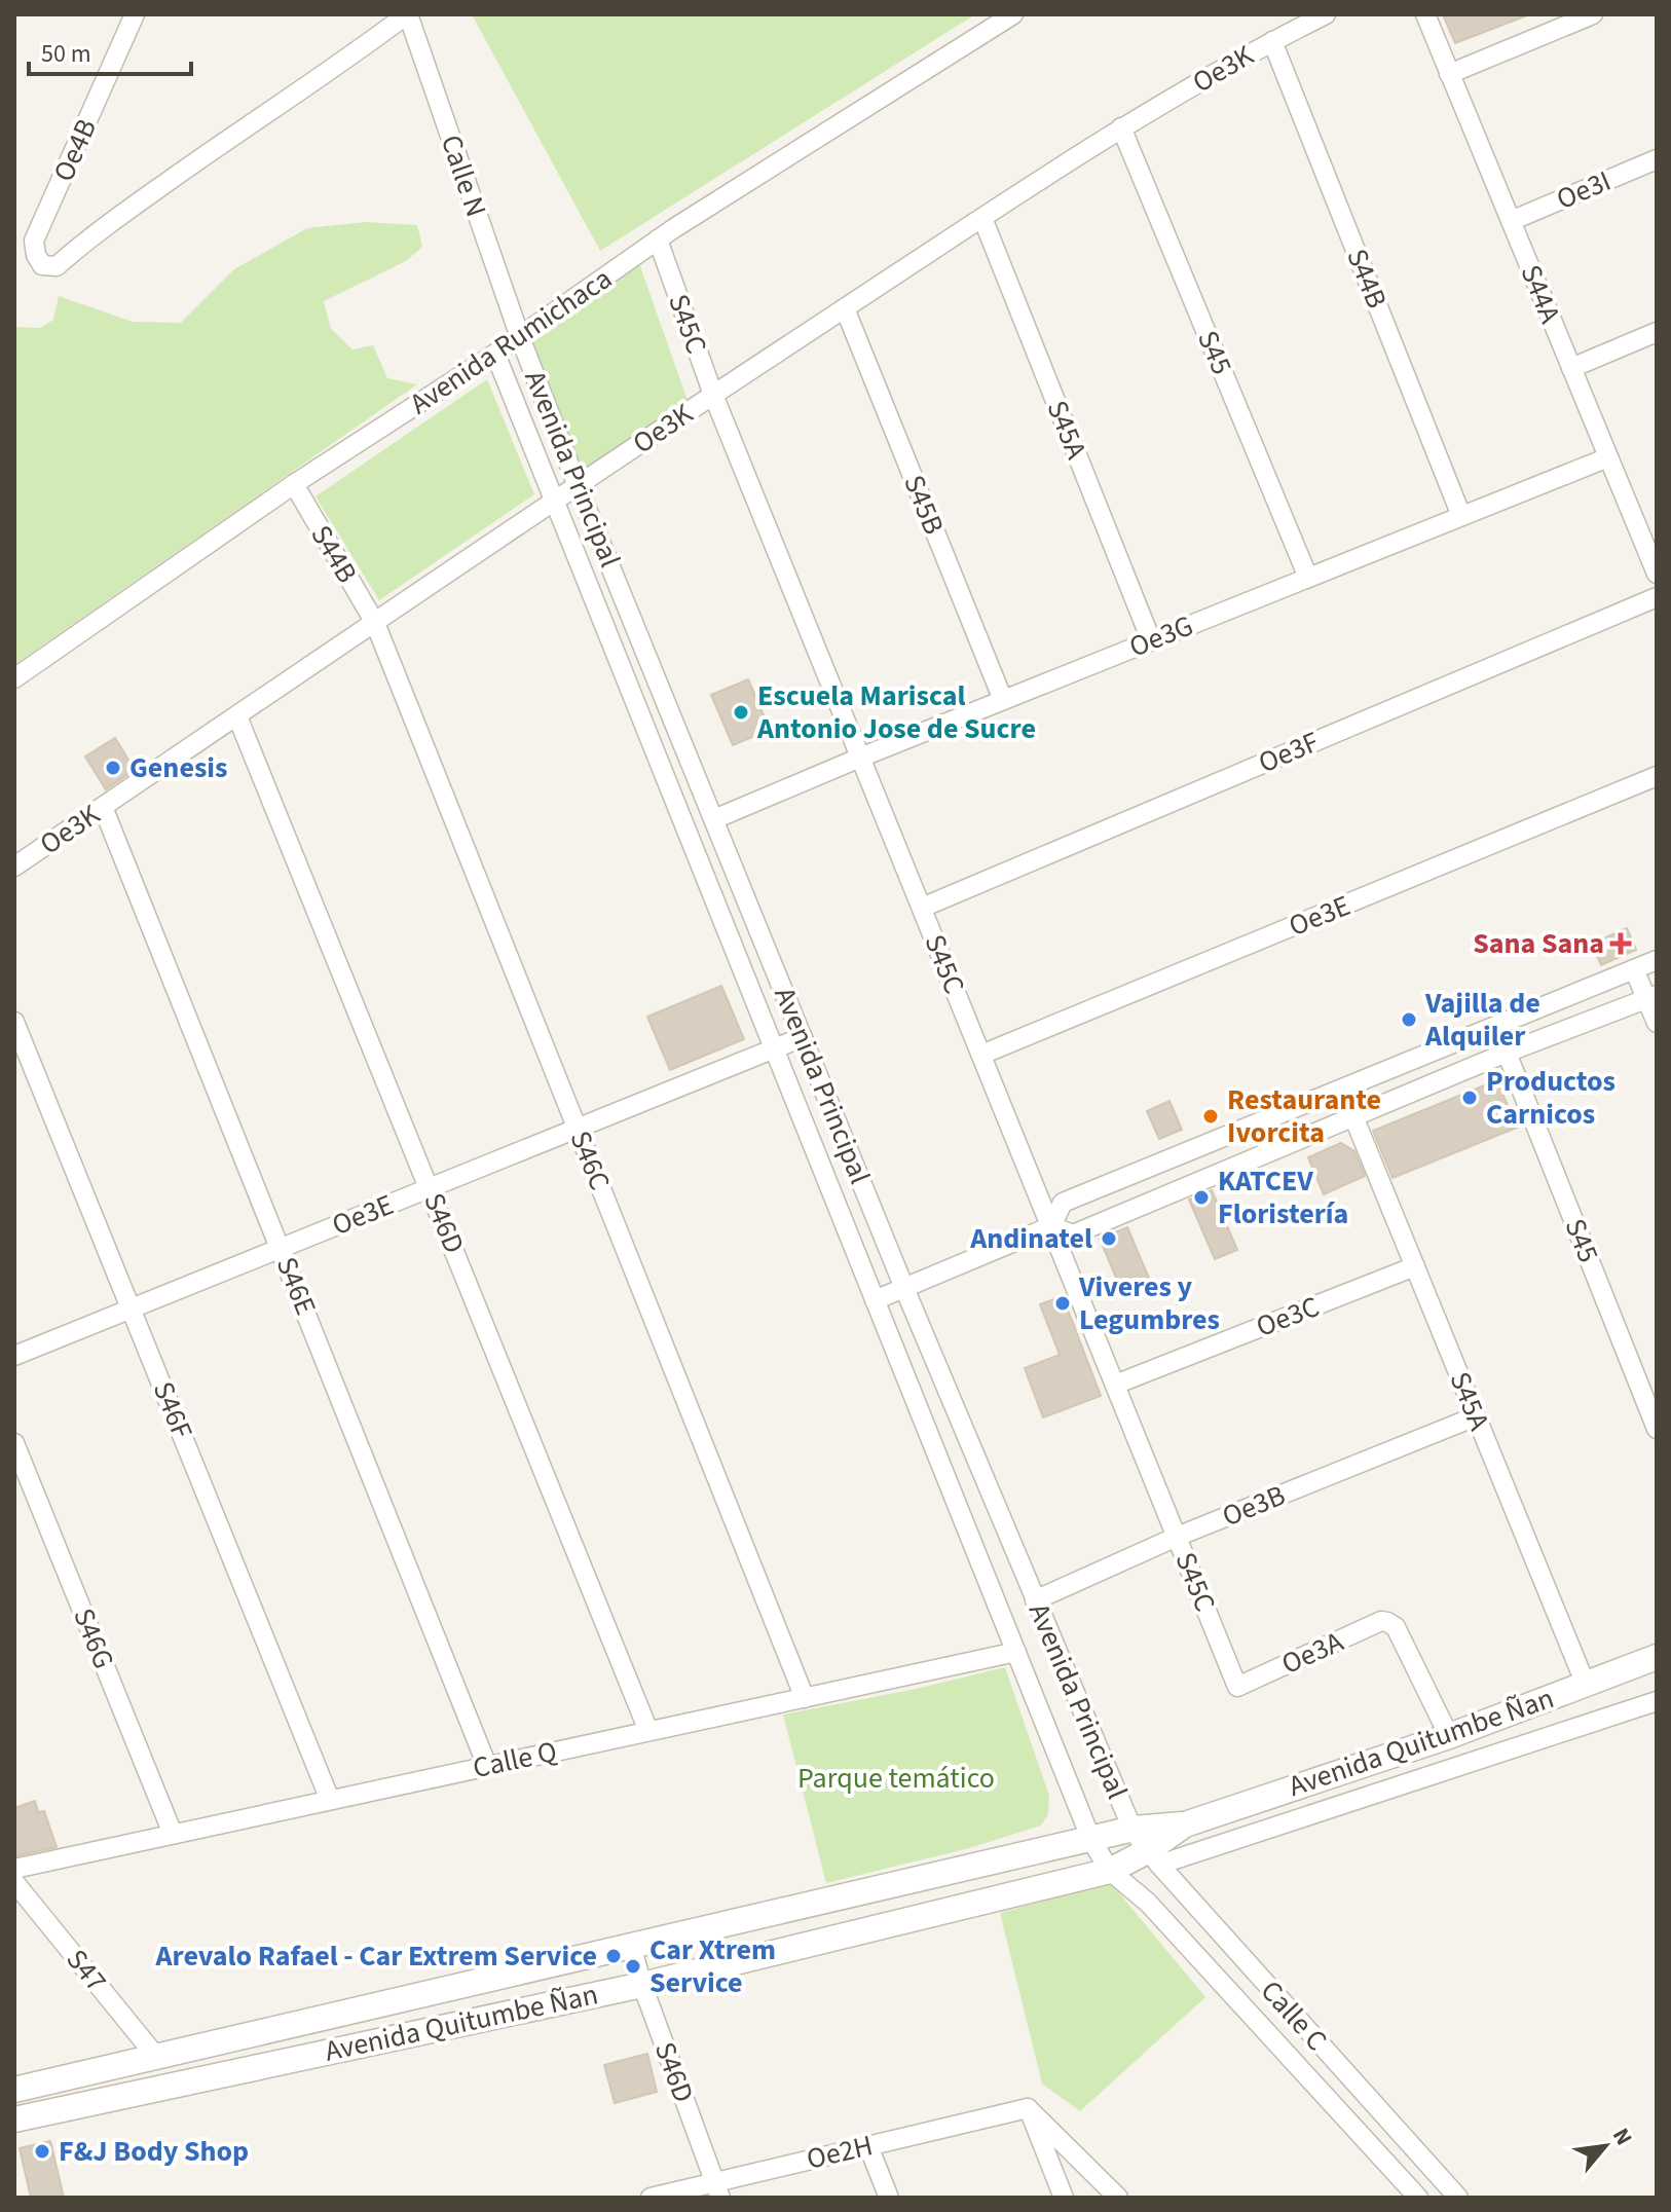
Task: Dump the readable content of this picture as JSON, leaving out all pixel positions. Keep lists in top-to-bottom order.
{
  "streets": {
    "street": [
      "Oe3K",
      "Oe4B",
      "Calle N",
      "Oe3I",
      "S44B",
      "S44A",
      "S45C",
      "Avenida Rumichaca",
      "S45",
      "S45A",
      "Avenida Principal",
      "S45B",
      "Oe3G",
      "Oe3F",
      "Oe3E",
      "S46C",
      "S46D",
      "S46E",
      "Oe3C",
      "S46F",
      "Oe3B",
      "S46G",
      "Oe3A",
      "Avenida Quitumbe Ñan",
      "Calle Q",
      "S47",
      "Calle C",
      "Oe2H"
    ]
  },
  "crossings": [
    ["Oe3K", "S44B"],
    ["Oe3K", "S45C"],
    ["Oe3K", "S45"],
    ["Oe3K", "S45A"],
    ["Oe3K", "Avenida Principal"],
    ["Oe3K", "S45B"],
    ["Oe3K", "S46C"],
    ["Oe3K", "S46D"],
    ["Oe3K", "S46E"],
    ["Oe4B", "Calle N"],
    ["Calle N", "Avenida Rumichaca"],
    ["Calle N", "Avenida Principal"],
    ["Oe3I", "S44A"],
    ["S44B", "Avenida Rumichaca"],
    ["S44B", "Oe3G"],
    ["S44B", "S46C"],
    ["S44A", "Oe3G"],
    ["S45C", "Avenida Rumichaca"],
    ["S45C", "Oe3G"],
    ["S45C", "Oe3F"],
    ["S45C", "Oe3E"],
    ["S45C", "Oe3C"],
    ["S45C", "Oe3B"],
    ["S45C", "Oe3A"],
    ["Avenida Rumichaca", "Avenida Principal"],
    ["S45", "Oe3G"],
    ["S45A", "Oe3G"],
    ["S45A", "Oe3C"],
    ["S45A", "Oe3B"],
    ["S45A", "Avenida Quitumbe Ñan"],
    ["Avenida Principal", "Oe3G"],
    ["Avenida Principal", "Oe3E"],
    ["Avenida Principal", "Oe3B"],
    ["Avenida Principal", "Avenida Quitumbe Ñan"],
    ["Avenida Principal", "Calle Q"],
    ["Avenida Principal", "Calle C"],
    ["S45B", "Oe3G"],
    ["Oe3E", "S46C"],
    ["Oe3E", "S46D"],
    ["Oe3E", "S46E"],
    ["Oe3E", "S46F"],
    ["S46C", "Calle Q"],
    ["S46D", "Avenida Quitumbe Ñan"],
    ["S46D", "Calle Q"],
    ["S46D", "Oe2H"],
    ["S46E", "Calle Q"],
    ["S46F", "Calle Q"],
    ["S46G", "Calle Q"],
    ["Oe3A", "Avenida Quitumbe Ñan"],
    ["Avenida Quitumbe Ñan", "S47"],
    ["Avenida Quitumbe Ñan", "Calle C"]
  ],
  "parks": ["Parque temático"],
  "places": {
    "other": [
      "Escuela Mariscal Antonio Jose de Sucre",
      "Genesis",
      "Vajilla de Alquiler",
      "Productos Carnicos",
      "Restaurante Ivorcita",
      "KATCEV Floristería",
      "Andinatel",
      "Viveres y Legumbres",
      "Arevalo Rafael - Car Extrem Service",
      "Car Xtrem Service",
      "F&J Body Shop"
    ],
    "health": ["Sana Sana"]
  },
  "scale_bar": "50 m",
  "north": "top right"
}
